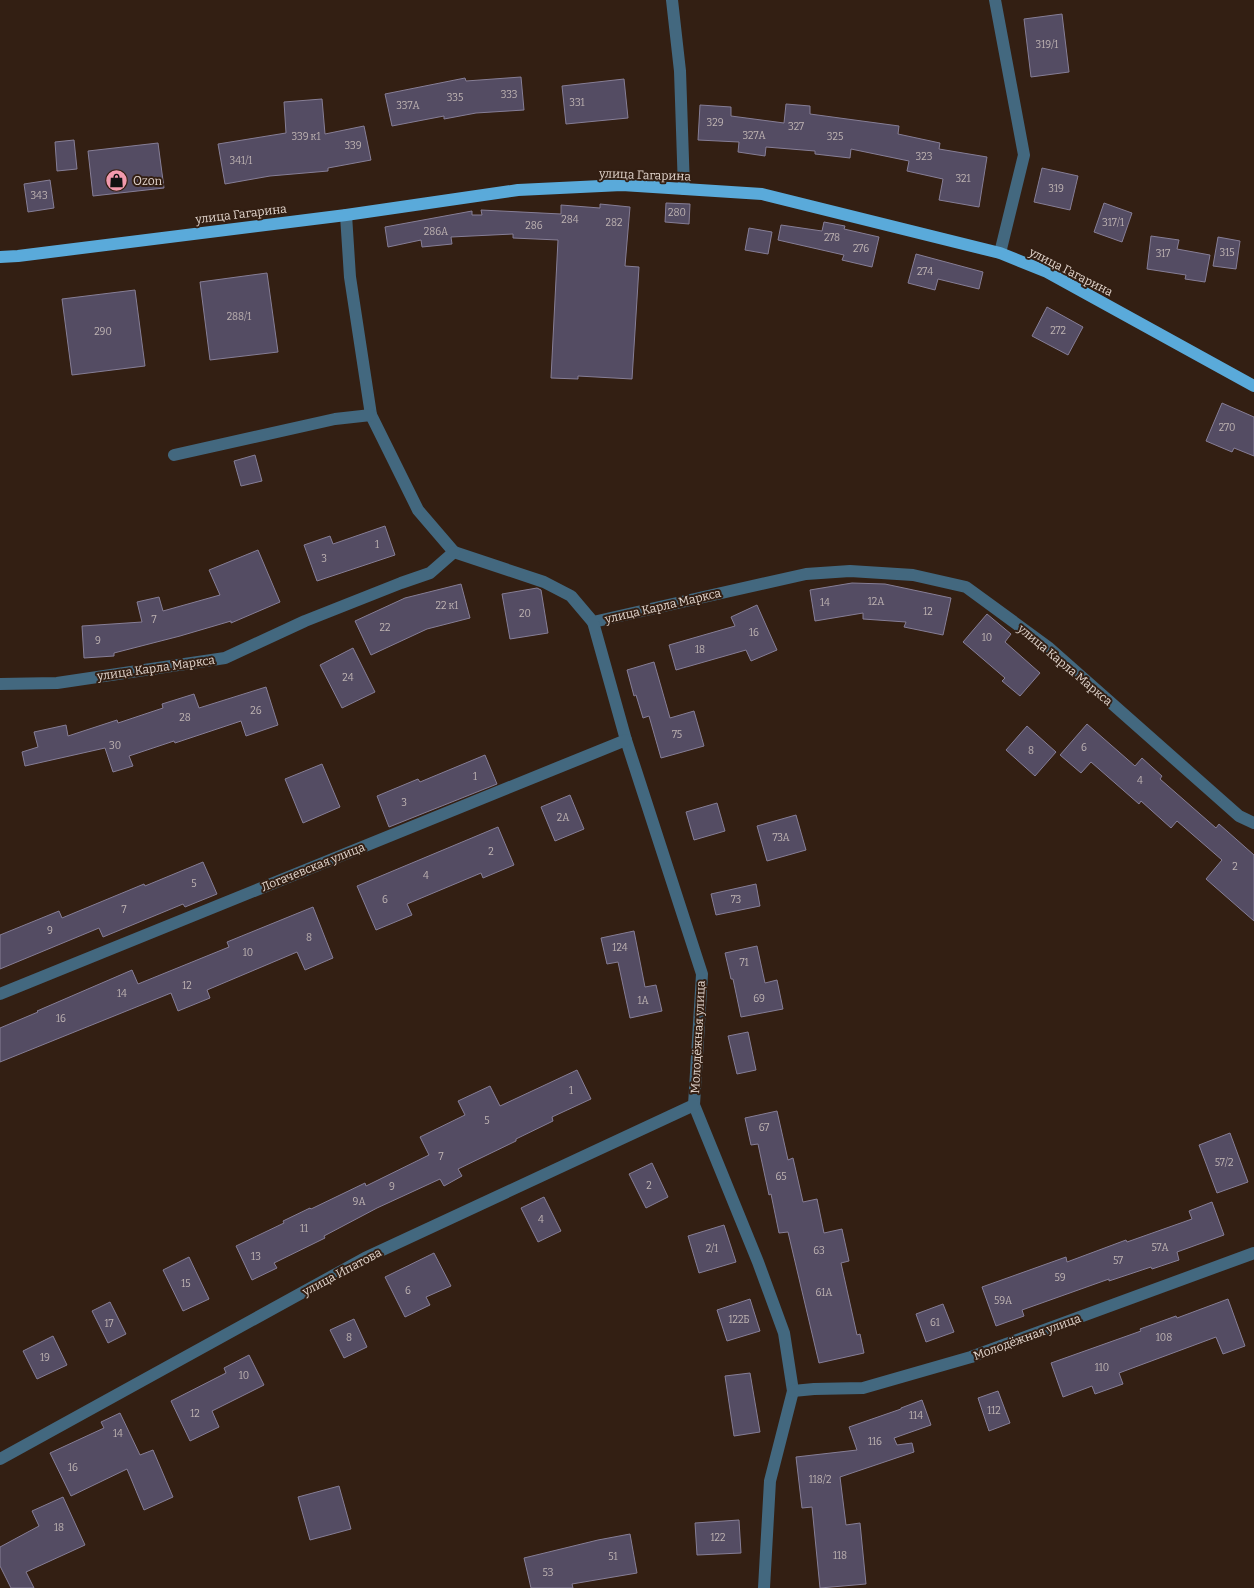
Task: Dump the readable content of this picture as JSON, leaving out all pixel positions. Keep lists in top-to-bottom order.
{
  "streets": {
    "main road": ["улица Гагарина"],
    "street": [
      "улица Карла Маркса",
      "Логачевская улица",
      "Молодёжная улица",
      "улица Ипатова"
    ]
  },
  "crossings": [
    ["улица Карла Маркса", "Молодёжная улица"],
    ["Логачевская улица", "Молодёжная улица"],
    ["Молодёжная улица", "улица Ипатова"]
  ],
  "places": {
    "shop": ["Ozon"]
  },
  "house_numbers": [
    "319/1",
    "333",
    "335",
    "331",
    "337А",
    "329",
    "327",
    "327А",
    "339 к1",
    "325",
    "339",
    "323",
    "341/1",
    "321",
    "319",
    "343",
    "280",
    "284",
    "282",
    "317/1",
    "286",
    "286А",
    "278",
    "276",
    "315",
    "317",
    "274",
    "288/1",
    "272",
    "290",
    "270",
    "1",
    "3",
    "12А",
    "14",
    "22 к1",
    "12",
    "20",
    "7",
    "22",
    "16",
    "10",
    "9",
    "18",
    "24",
    "26",
    "28",
    "75",
    "30",
    "6",
    "8",
    "1",
    "4",
    "3",
    "2А",
    "73А",
    "2",
    "2",
    "4",
    "5",
    "6",
    "73",
    "7",
    "9",
    "8",
    "124",
    "10",
    "71",
    "12",
    "14",
    "69",
    "1А",
    "16",
    "1",
    "5",
    "67",
    "7",
    "57/2",
    "65",
    "2",
    "9",
    "9А",
    "4",
    "11",
    "57А",
    "2/1",
    "63",
    "13",
    "57",
    "59",
    "15",
    "6",
    "61А",
    "59А",
    "122Б",
    "61",
    "17",
    "8",
    "108",
    "19",
    "110",
    "10",
    "112",
    "12",
    "114",
    "14",
    "116",
    "16",
    "118/2",
    "18",
    "122",
    "118",
    "51",
    "53"
  ]
}
